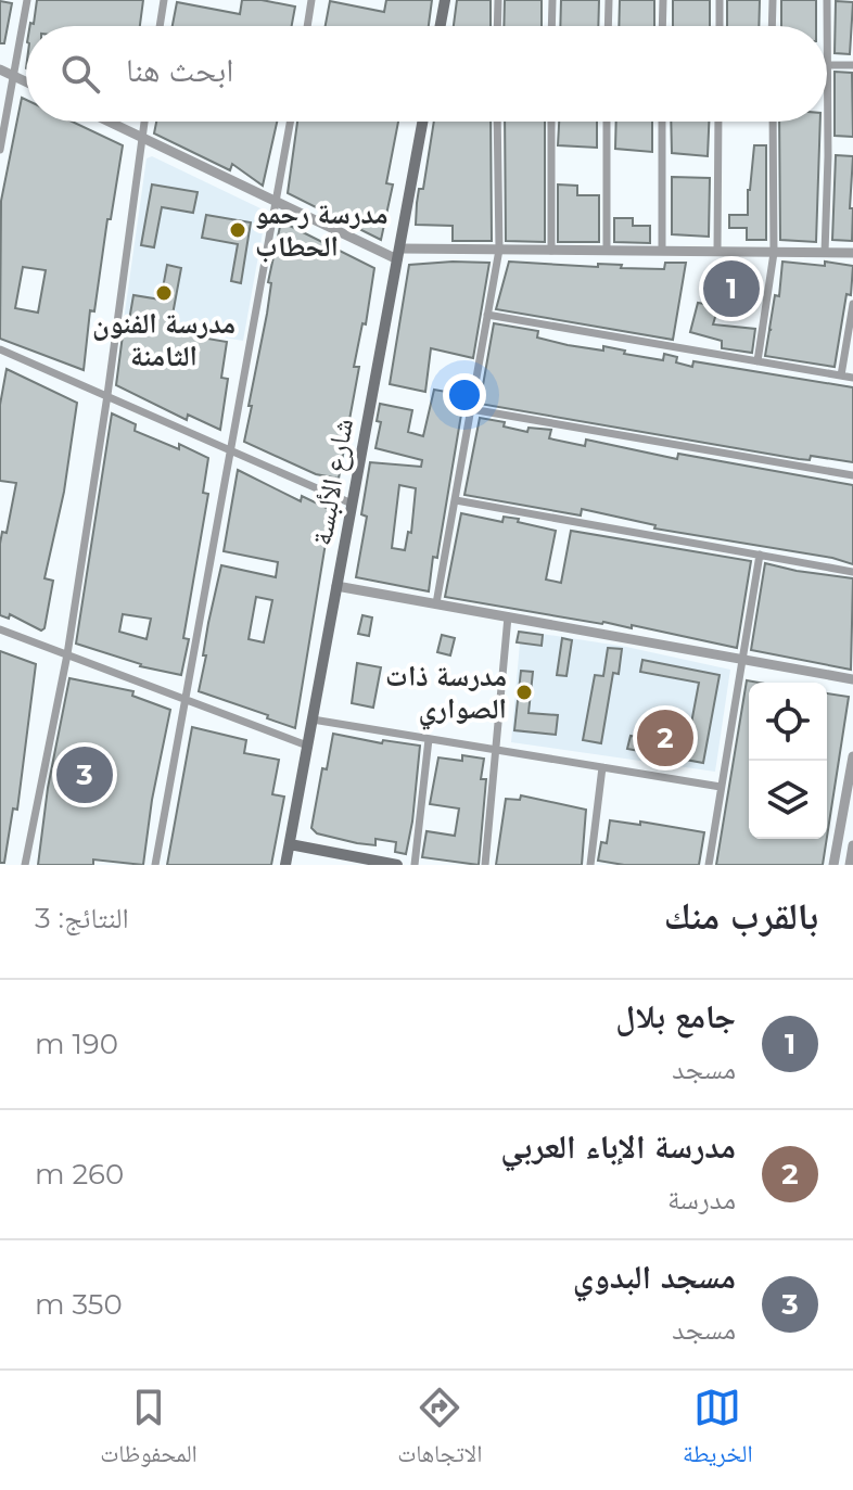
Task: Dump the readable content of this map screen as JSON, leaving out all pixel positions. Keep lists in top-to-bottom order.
{
  "streets": {
    "main road": ["شارع الألبسة"]
  },
  "places": ["مدرسة رحمو الحطاب", "مدرسة الفنون الثامنة", "مدرسة ذات الصواري"],
  "page": {
    "search": "ابحث هنا",
    "pins": ["1", "2", "3"],
    "heading": ["بالقرب منك", "النتائج: 3"],
    "list": [
      {
        "mark": "1",
        "name": "جامع بلال",
        "note": "مسجد",
        "value": "190 m"
      },
      {
        "mark": "2",
        "name": "مدرسة الإباء العربي",
        "note": "مدرسة",
        "value": "260 m"
      },
      {
        "mark": "3",
        "name": "مسجد البدوي",
        "note": "مسجد",
        "value": "350 m"
      }
    ],
    "nav": ["الخريطة", "الاتجاهات", "المحفوظات"]
  }
}
